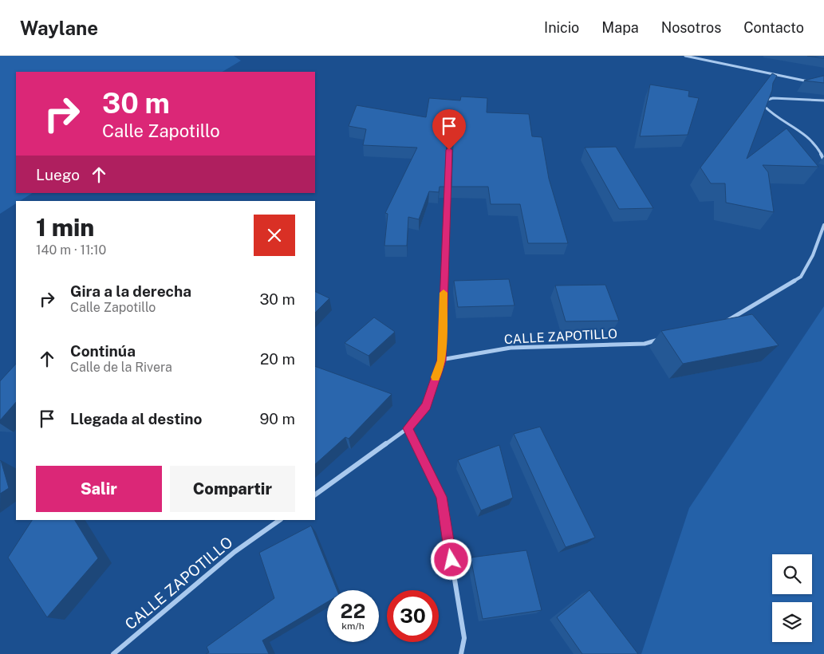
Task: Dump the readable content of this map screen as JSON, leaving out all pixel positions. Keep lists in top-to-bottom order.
{
  "streets": {
    "street": ["CALLE ZAPOTILLO"]
  },
  "page": {
    "header": "Waylane",
    "nav": [
      "Inicio",
      "Mapa",
      "Nosotros",
      "Contacto"
    ],
    "turn": ["30 m", "Calle Zapotillo"],
    "then": "Luego",
    "heading": ["1 min", "140 m · 11:10"],
    "list": [
      {
        "name": "Gira a la derecha",
        "note": "Calle Zapotillo",
        "value": "30 m"
      },
      {
        "name": "Continúa",
        "note": "Calle de la Rivera",
        "value": "20 m"
      },
      {
        "name": "Llegada al destino",
        "value": "90 m"
      }
    ],
    "buttons": ["Salir", "Compartir"],
    "speed": "22 km/h",
    "limit": "30"
  }
}
